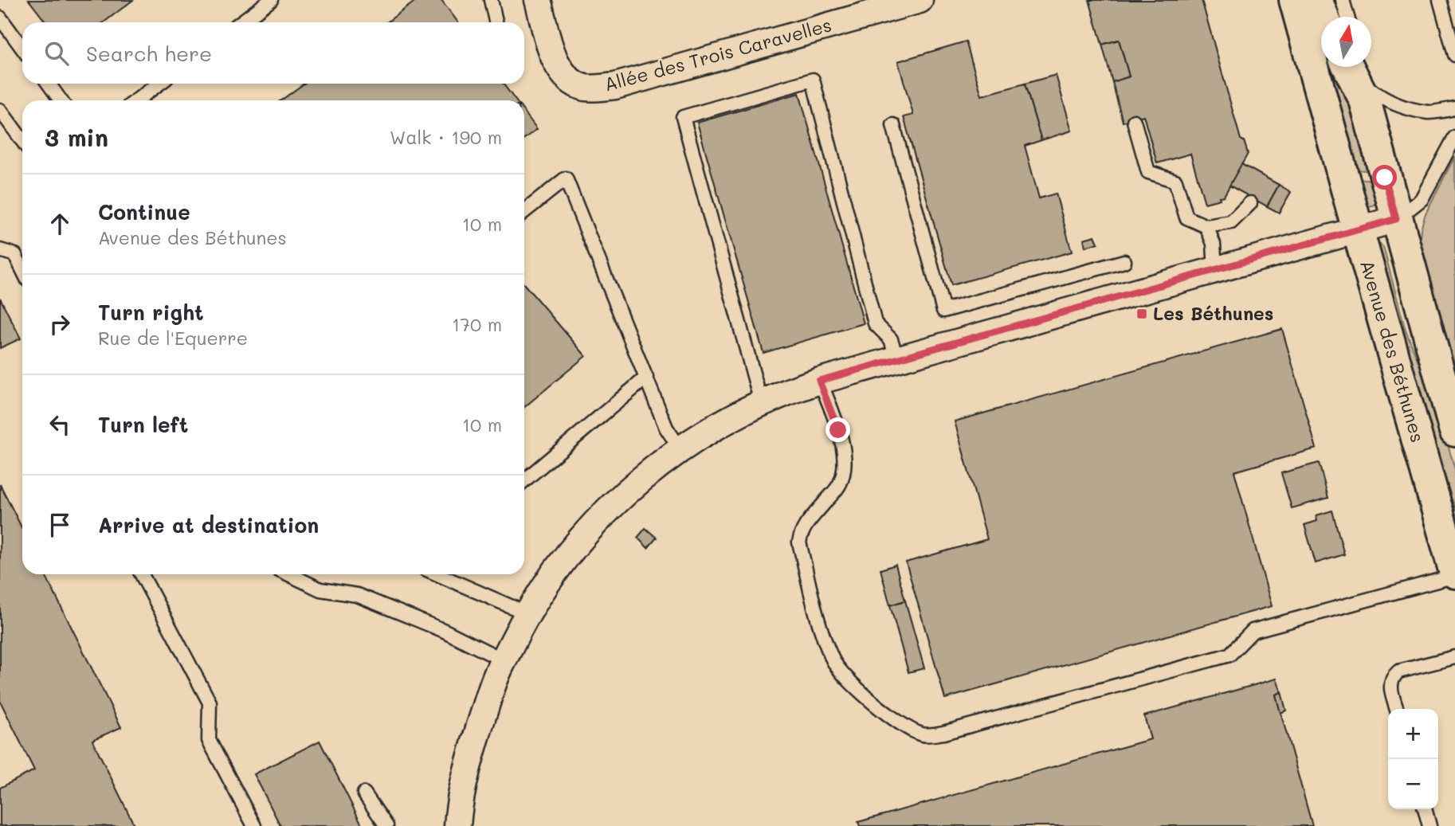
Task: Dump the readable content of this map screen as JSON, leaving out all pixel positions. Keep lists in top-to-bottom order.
{
  "streets": {
    "street": ["Allée des Trois Caravelles", "Avenue des Béthunes"]
  },
  "places": {
    "transit": ["Les Béthunes"]
  },
  "north": "top",
  "page": {
    "search": "Search here",
    "heading": ["3 min", "Walk · 190 m"],
    "list": [
      ["Continue", "Avenue des Béthunes", "10 m"],
      ["Turn right", "Rue de l'Equerre", "170 m"],
      ["Turn left", "10 m"],
      "Arrive at destination"
    ],
    "map_buttons": ["+", "−"]
  }
}
